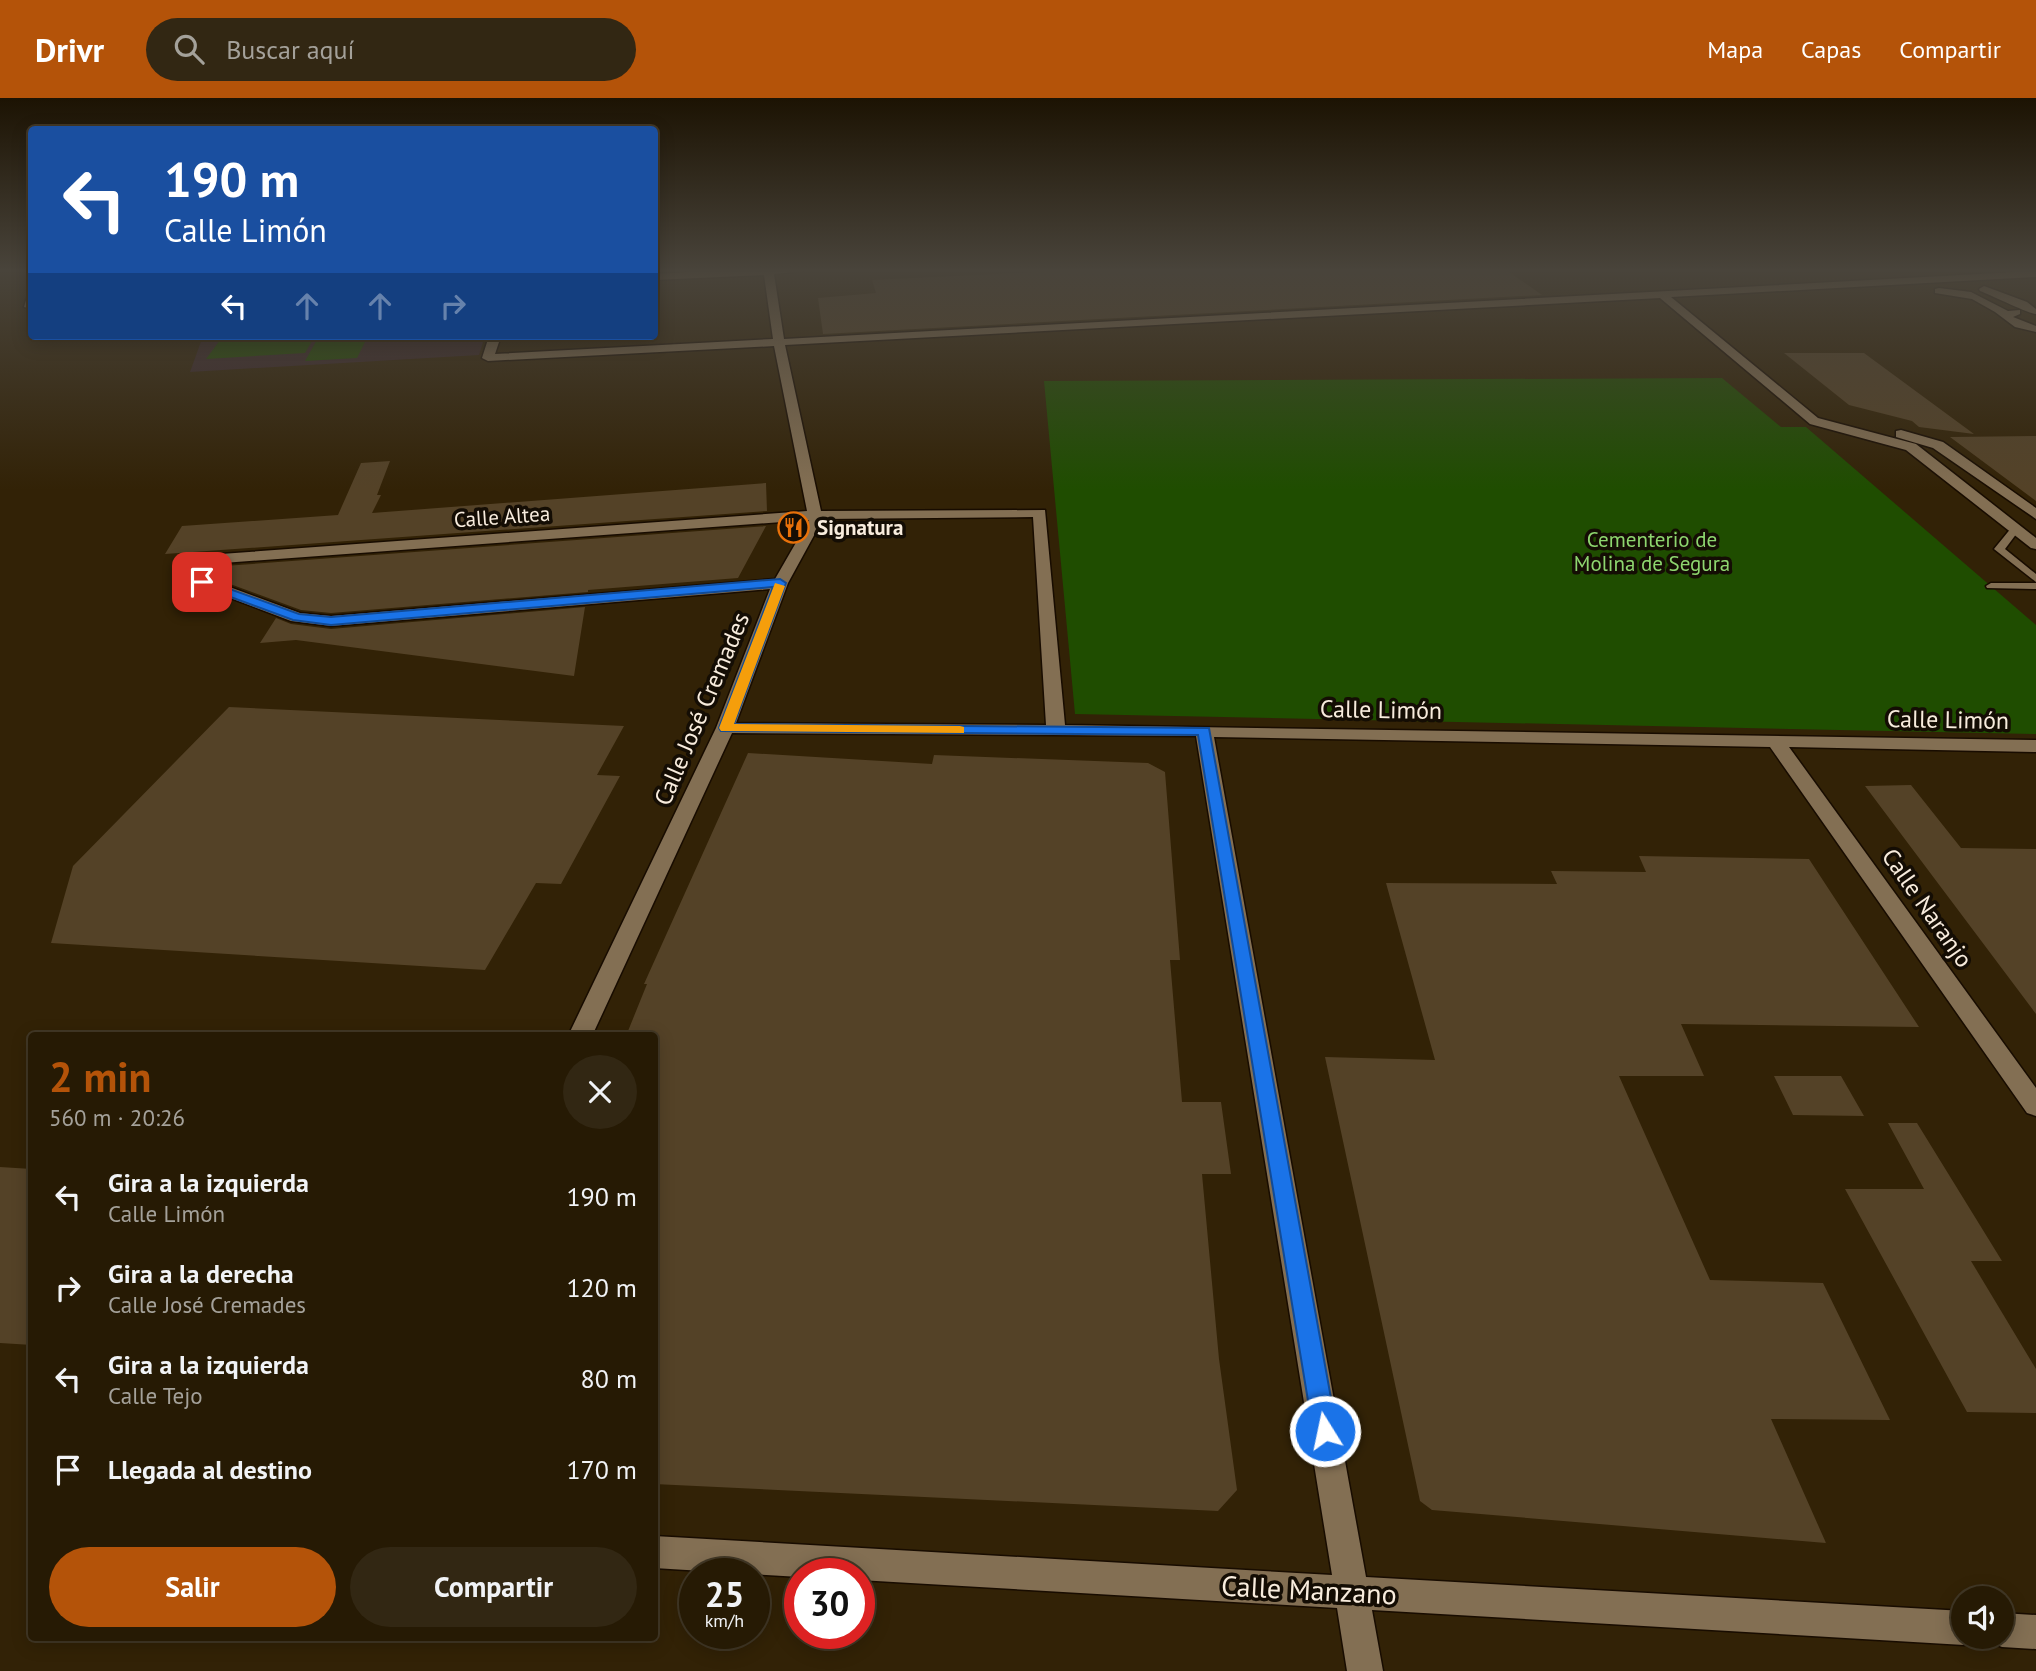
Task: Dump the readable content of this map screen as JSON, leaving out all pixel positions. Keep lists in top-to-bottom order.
{
  "streets": {
    "street": [
      "Calle Altea",
      "Calle José Cremades",
      "Calle Limón",
      "Calle Naranjo",
      "Calle Manzano"
    ]
  },
  "crossings": [
    ["Calle Altea", "Calle José Cremades"],
    ["Calle Altea", "Calle Limón"],
    ["Calle José Cremades", "Calle Limón"],
    ["Calle Limón", "Calle Naranjo"]
  ],
  "parks": ["Cementerio de Molina de Segura"],
  "places": {
    "restaurant": ["Signatura"]
  },
  "page": {
    "header": "Drivr",
    "search": "Buscar aquí",
    "nav": ["Mapa", "Capas", "Compartir"],
    "turn": ["190 m", "Calle Limón"],
    "heading": ["2 min", "560 m · 20:26"],
    "list": [
      {
        "name": "Gira a la izquierda",
        "note": "Calle Limón",
        "value": "190 m"
      },
      {
        "name": "Gira a la derecha",
        "note": "Calle José Cremades",
        "value": "120 m"
      },
      {
        "name": "Gira a la izquierda",
        "note": "Calle Tejo",
        "value": "80 m"
      },
      {
        "name": "Llegada al destino",
        "value": "170 m"
      }
    ],
    "buttons": ["Salir", "Compartir"],
    "speed": "25 km/h",
    "limit": "30"
  }
}
